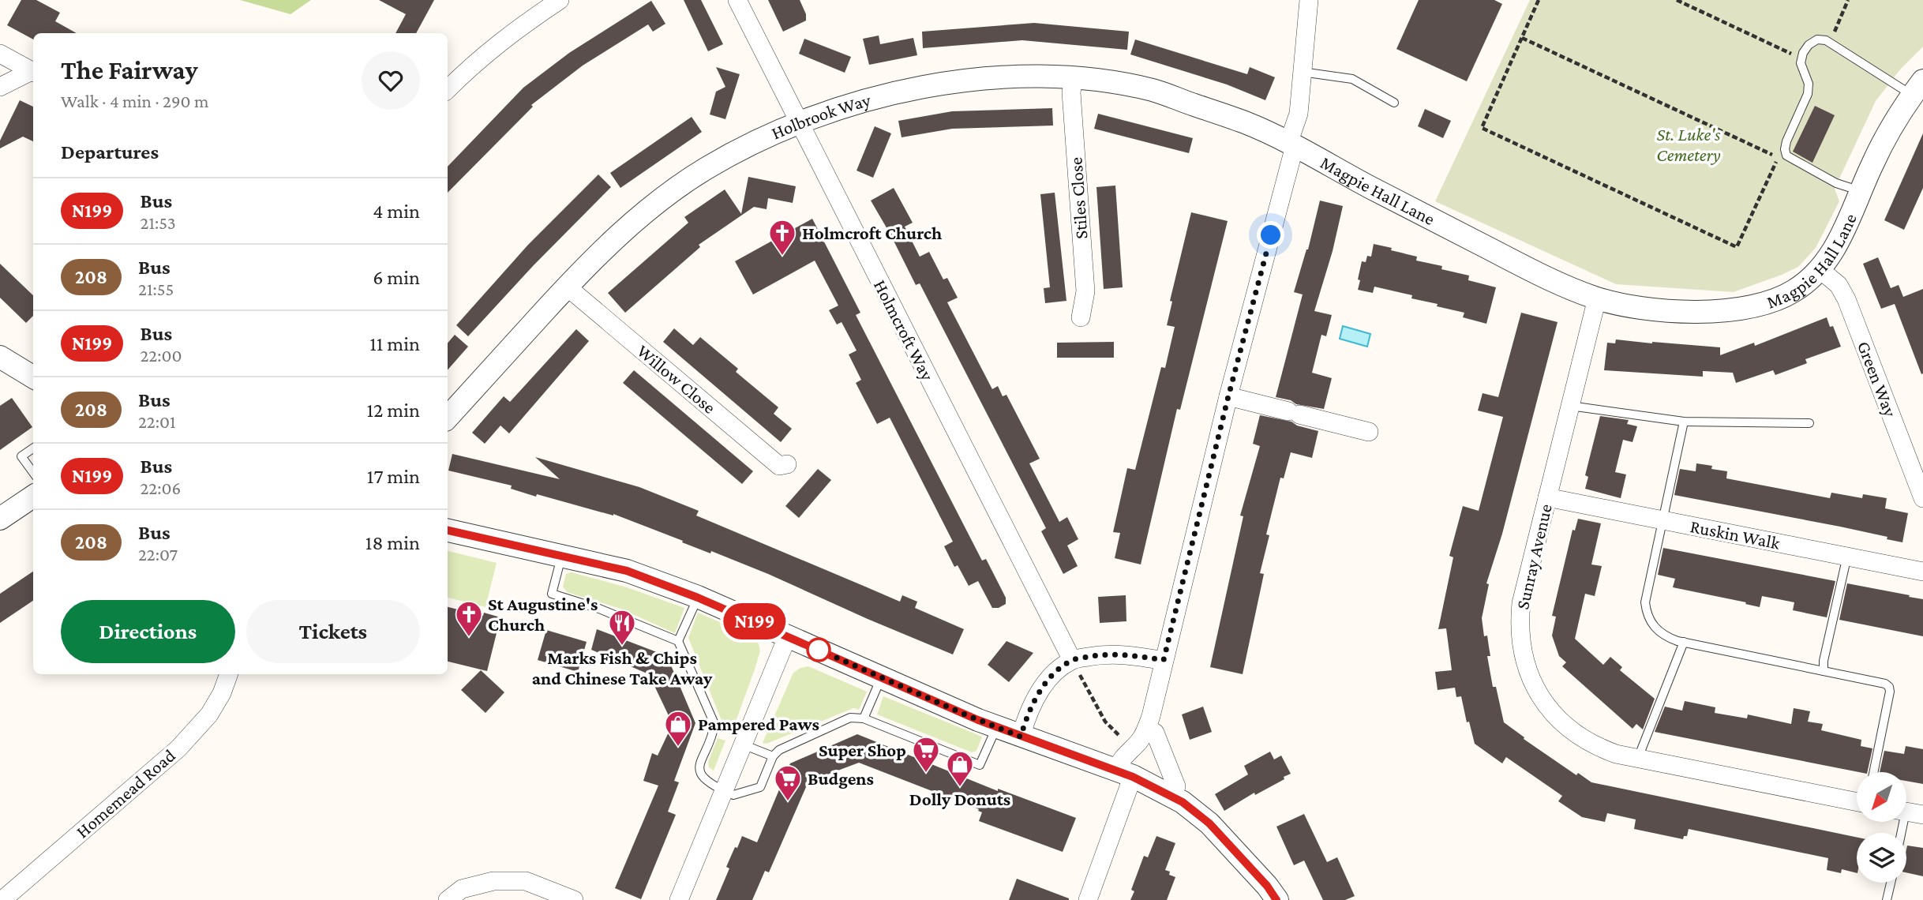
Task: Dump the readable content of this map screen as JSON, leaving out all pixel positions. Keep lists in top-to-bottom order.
{
  "streets": {
    "street": [
      "Holbrook Way",
      "Magpie Hall Lane",
      "Stiles Close",
      "Holmcroft Way",
      "Willow Close",
      "Green Way",
      "Ruskin Walk",
      "Sunray Avenue",
      "Homemead Road"
    ]
  },
  "crossings": [
    ["Holbrook Way", "Magpie Hall Lane"],
    ["Holbrook Way", "Stiles Close"],
    ["Holbrook Way", "Holmcroft Way"],
    ["Holbrook Way", "Willow Close"],
    ["Magpie Hall Lane", "Green Way"],
    ["Magpie Hall Lane", "Sunray Avenue"],
    ["Ruskin Walk", "Sunray Avenue"]
  ],
  "parks": ["St. Luke's Cemetery"],
  "places": {
    "church": ["Holmcroft Church", "St Augustine's Church"],
    "restaurant": ["Marks Fish & Chips and Chinese Take Away"],
    "shop": ["Pampered Paws", "Dolly Donuts"],
    "supermarket": ["Super Shop", "Budgens"]
  },
  "lines": ["bus line N199"],
  "north": "bottom left",
  "page": {
    "on_map": "N199",
    "heading": [
      ["The Fairway", "Walk · 4 min · 290 m"],
      "Departures"
    ],
    "list": [
      {
        "mark": "N199",
        "name": "Bus",
        "note": "21:53",
        "value": "4 min"
      },
      {
        "mark": "208",
        "name": "Bus",
        "note": "21:55",
        "value": "6 min"
      },
      {
        "mark": "N199",
        "name": "Bus",
        "note": "22:00",
        "value": "11 min"
      },
      {
        "mark": "208",
        "name": "Bus",
        "note": "22:01",
        "value": "12 min"
      },
      {
        "mark": "N199",
        "name": "Bus",
        "note": "22:06",
        "value": "17 min"
      },
      {
        "mark": "208",
        "name": "Bus",
        "note": "22:07",
        "value": "18 min"
      }
    ],
    "buttons": ["Directions", "Tickets"]
  }
}
